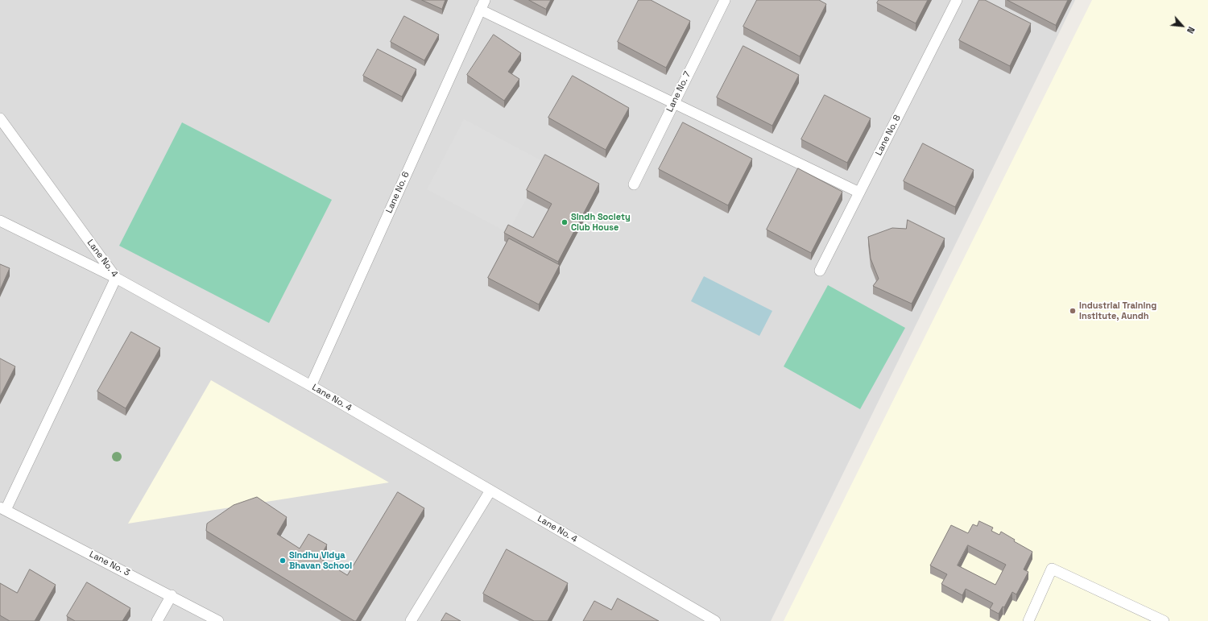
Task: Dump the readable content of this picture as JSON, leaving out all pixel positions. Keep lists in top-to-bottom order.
{
  "streets": {
    "lane": [
      "Lane No. 7",
      "Lane No. 8",
      "Lane No. 6",
      "Lane No. 4",
      "Lane No. 3"
    ]
  },
  "crossings": [
    ["Lane No. 6", "Lane No. 4"]
  ],
  "places": ["Sindh Society Club House", "Industrial Training Institute, Aundh", "Sindhu Vidya Bhavan School"],
  "north": "bottom right"
}
